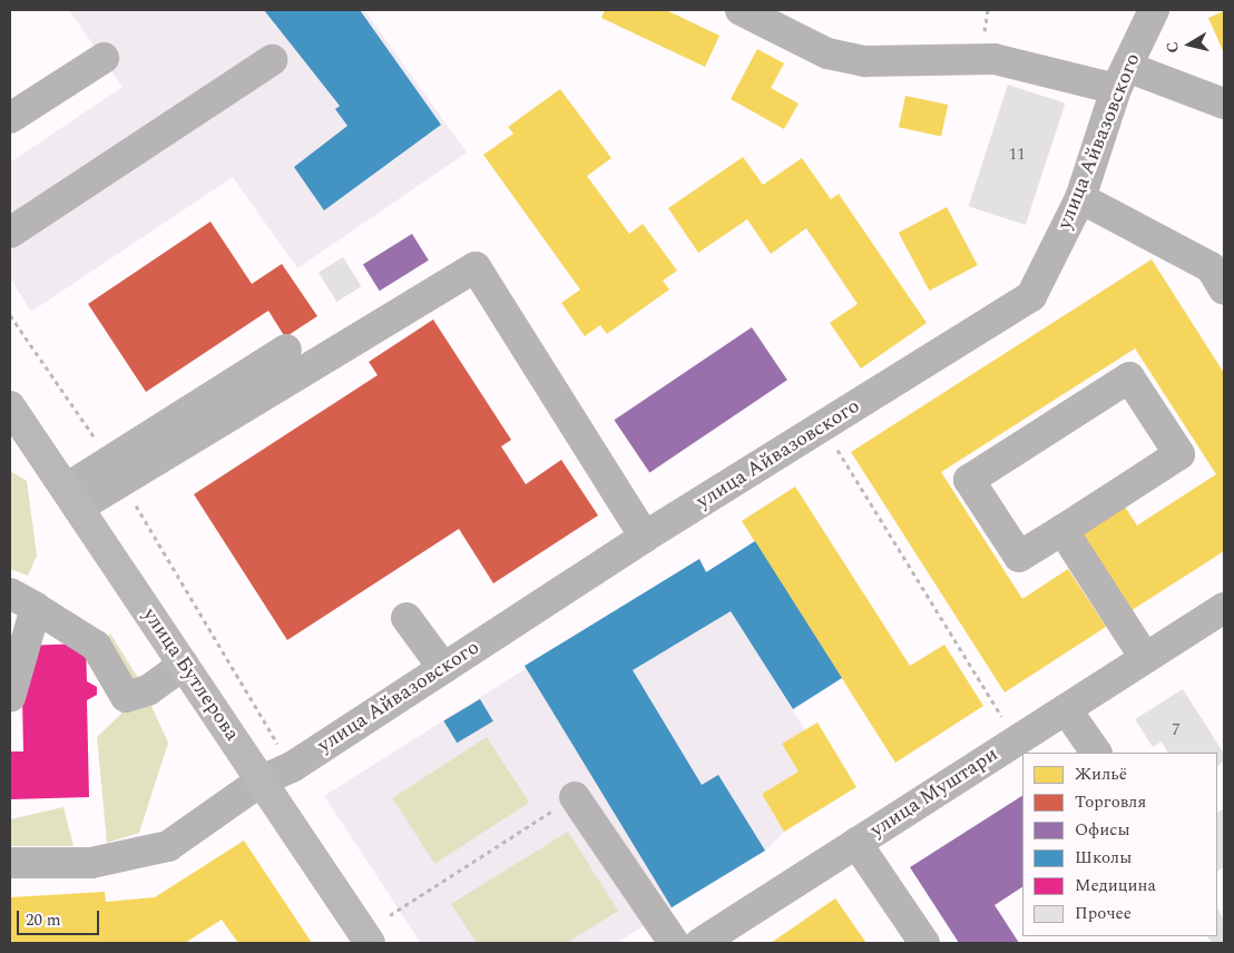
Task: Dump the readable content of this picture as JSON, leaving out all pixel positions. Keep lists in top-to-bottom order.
{
  "streets": {
    "main road": ["улица Бутлерова"],
    "street": ["улица Айвазовского", "улица Муштари"]
  },
  "crossings": [
    ["улица Айвазовского", "улица Бутлерова"]
  ],
  "house_numbers": ["11", "7"],
  "legend": [
    "Жильё",
    "Торговля",
    "Офисы",
    "Школы",
    "Медицина",
    "Прочее"
  ],
  "scale_bar": "20 m",
  "north": "left"
}
